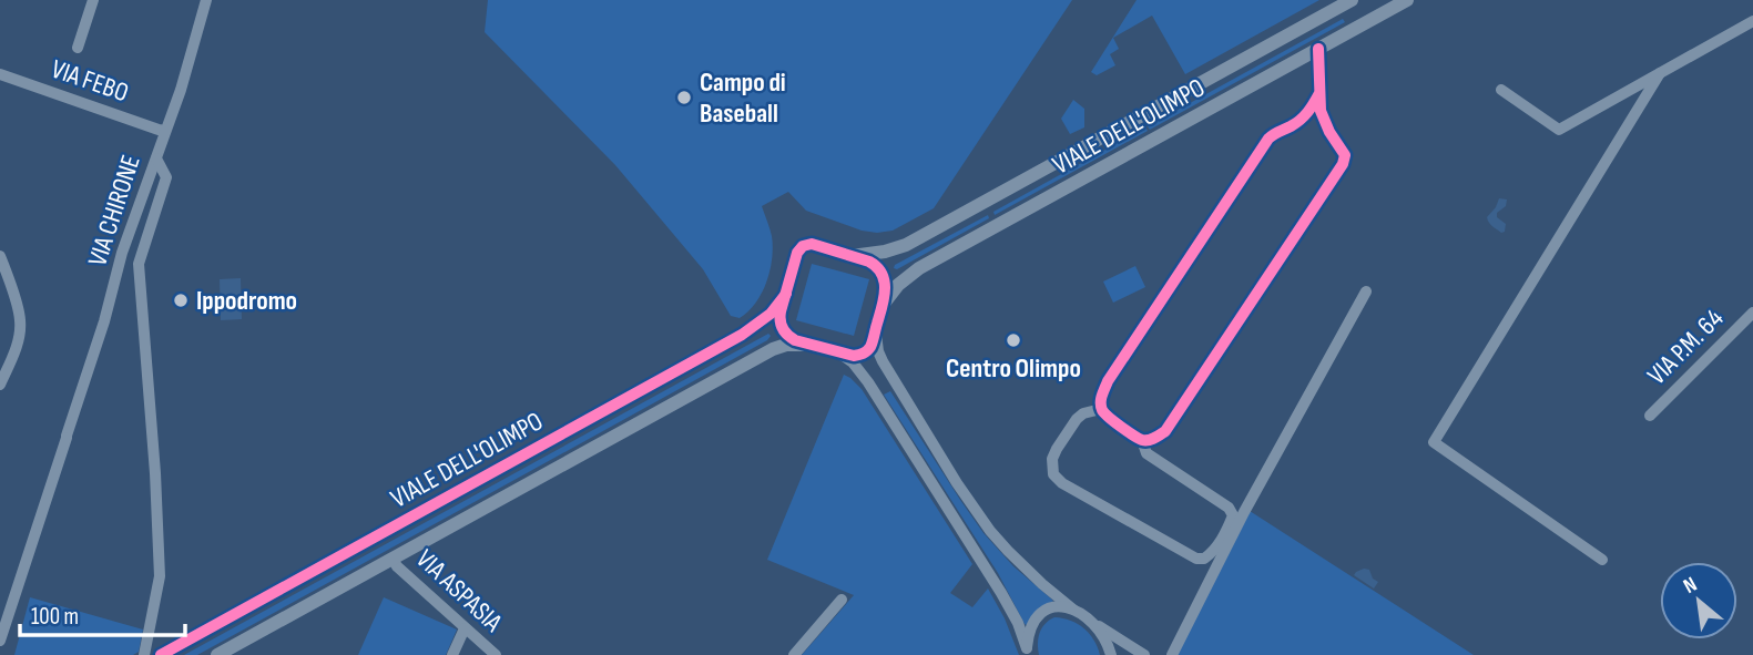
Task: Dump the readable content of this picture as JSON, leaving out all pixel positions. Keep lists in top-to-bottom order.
{
  "streets": {
    "street": [
      "VIA FEBO",
      "VIALE DELL'OLIMPO",
      "VIA CHIRONE",
      "VIA P.M. 64",
      "VIA ASPASIA"
    ]
  },
  "crossings": [
    ["VIA FEBO", "VIA CHIRONE"],
    ["VIALE DELL'OLIMPO", "VIA ASPASIA"]
  ],
  "places": ["Campo di Baseball", "Ippodromo", "Centro Olimpo"],
  "scale_bar": "100 m",
  "north": "top left"
}
